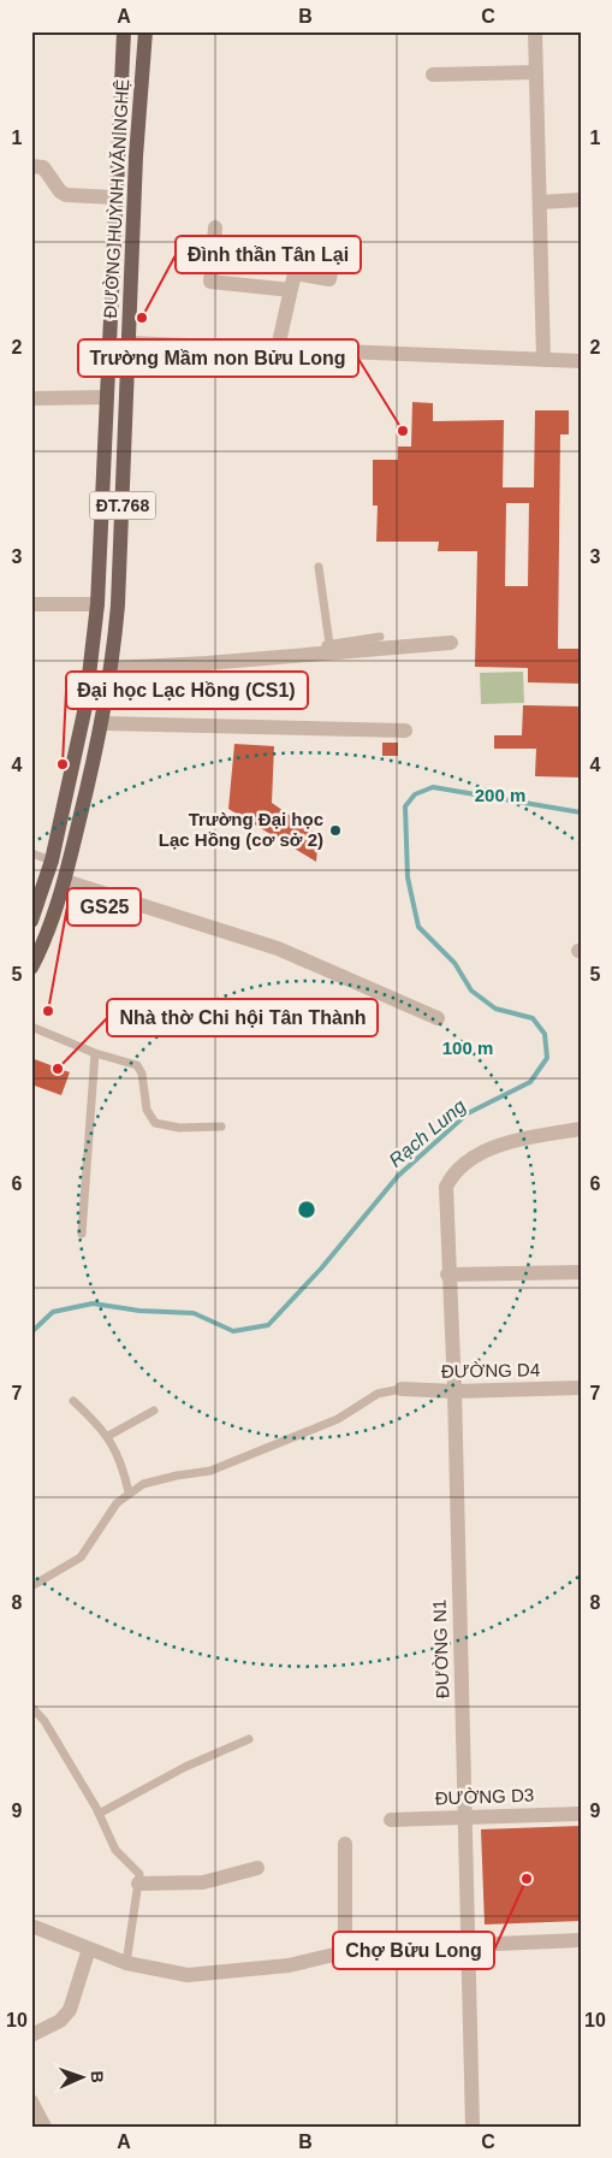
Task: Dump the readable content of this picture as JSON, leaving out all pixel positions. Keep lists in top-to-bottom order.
{
  "streets": {
    "main road": ["ĐƯỜNG HUỲNH VĂN NGHỆ", "ĐT.768"],
    "street": ["ĐƯỜNG D4", "ĐƯỜNG N1", "ĐƯỜNG D3"]
  },
  "crossings": [
    ["ĐƯỜNG D4", "ĐƯỜNG N1"],
    ["ĐƯỜNG N1", "ĐƯỜNG D3"]
  ],
  "water": ["Rạch Lung"],
  "places": [
    "Đình thần Tân Lại",
    "Trường Mầm non Bửu Long",
    "Đại học Lạc Hồng (CS1)",
    "Trường Đại học Lạc Hồng (cơ sở 2)",
    "GS25",
    "Nhà thờ Chi hội Tân Thành",
    "Chợ Bửu Long"
  ],
  "north": "right",
  "grid": {
    "columns": ["A", "B", "C"],
    "rows": [
      "1",
      "2",
      "3",
      "4",
      "5",
      "6",
      "7",
      "8",
      "9",
      "10"
    ]
  },
  "rings": ["200 m", "100 m"]
}
